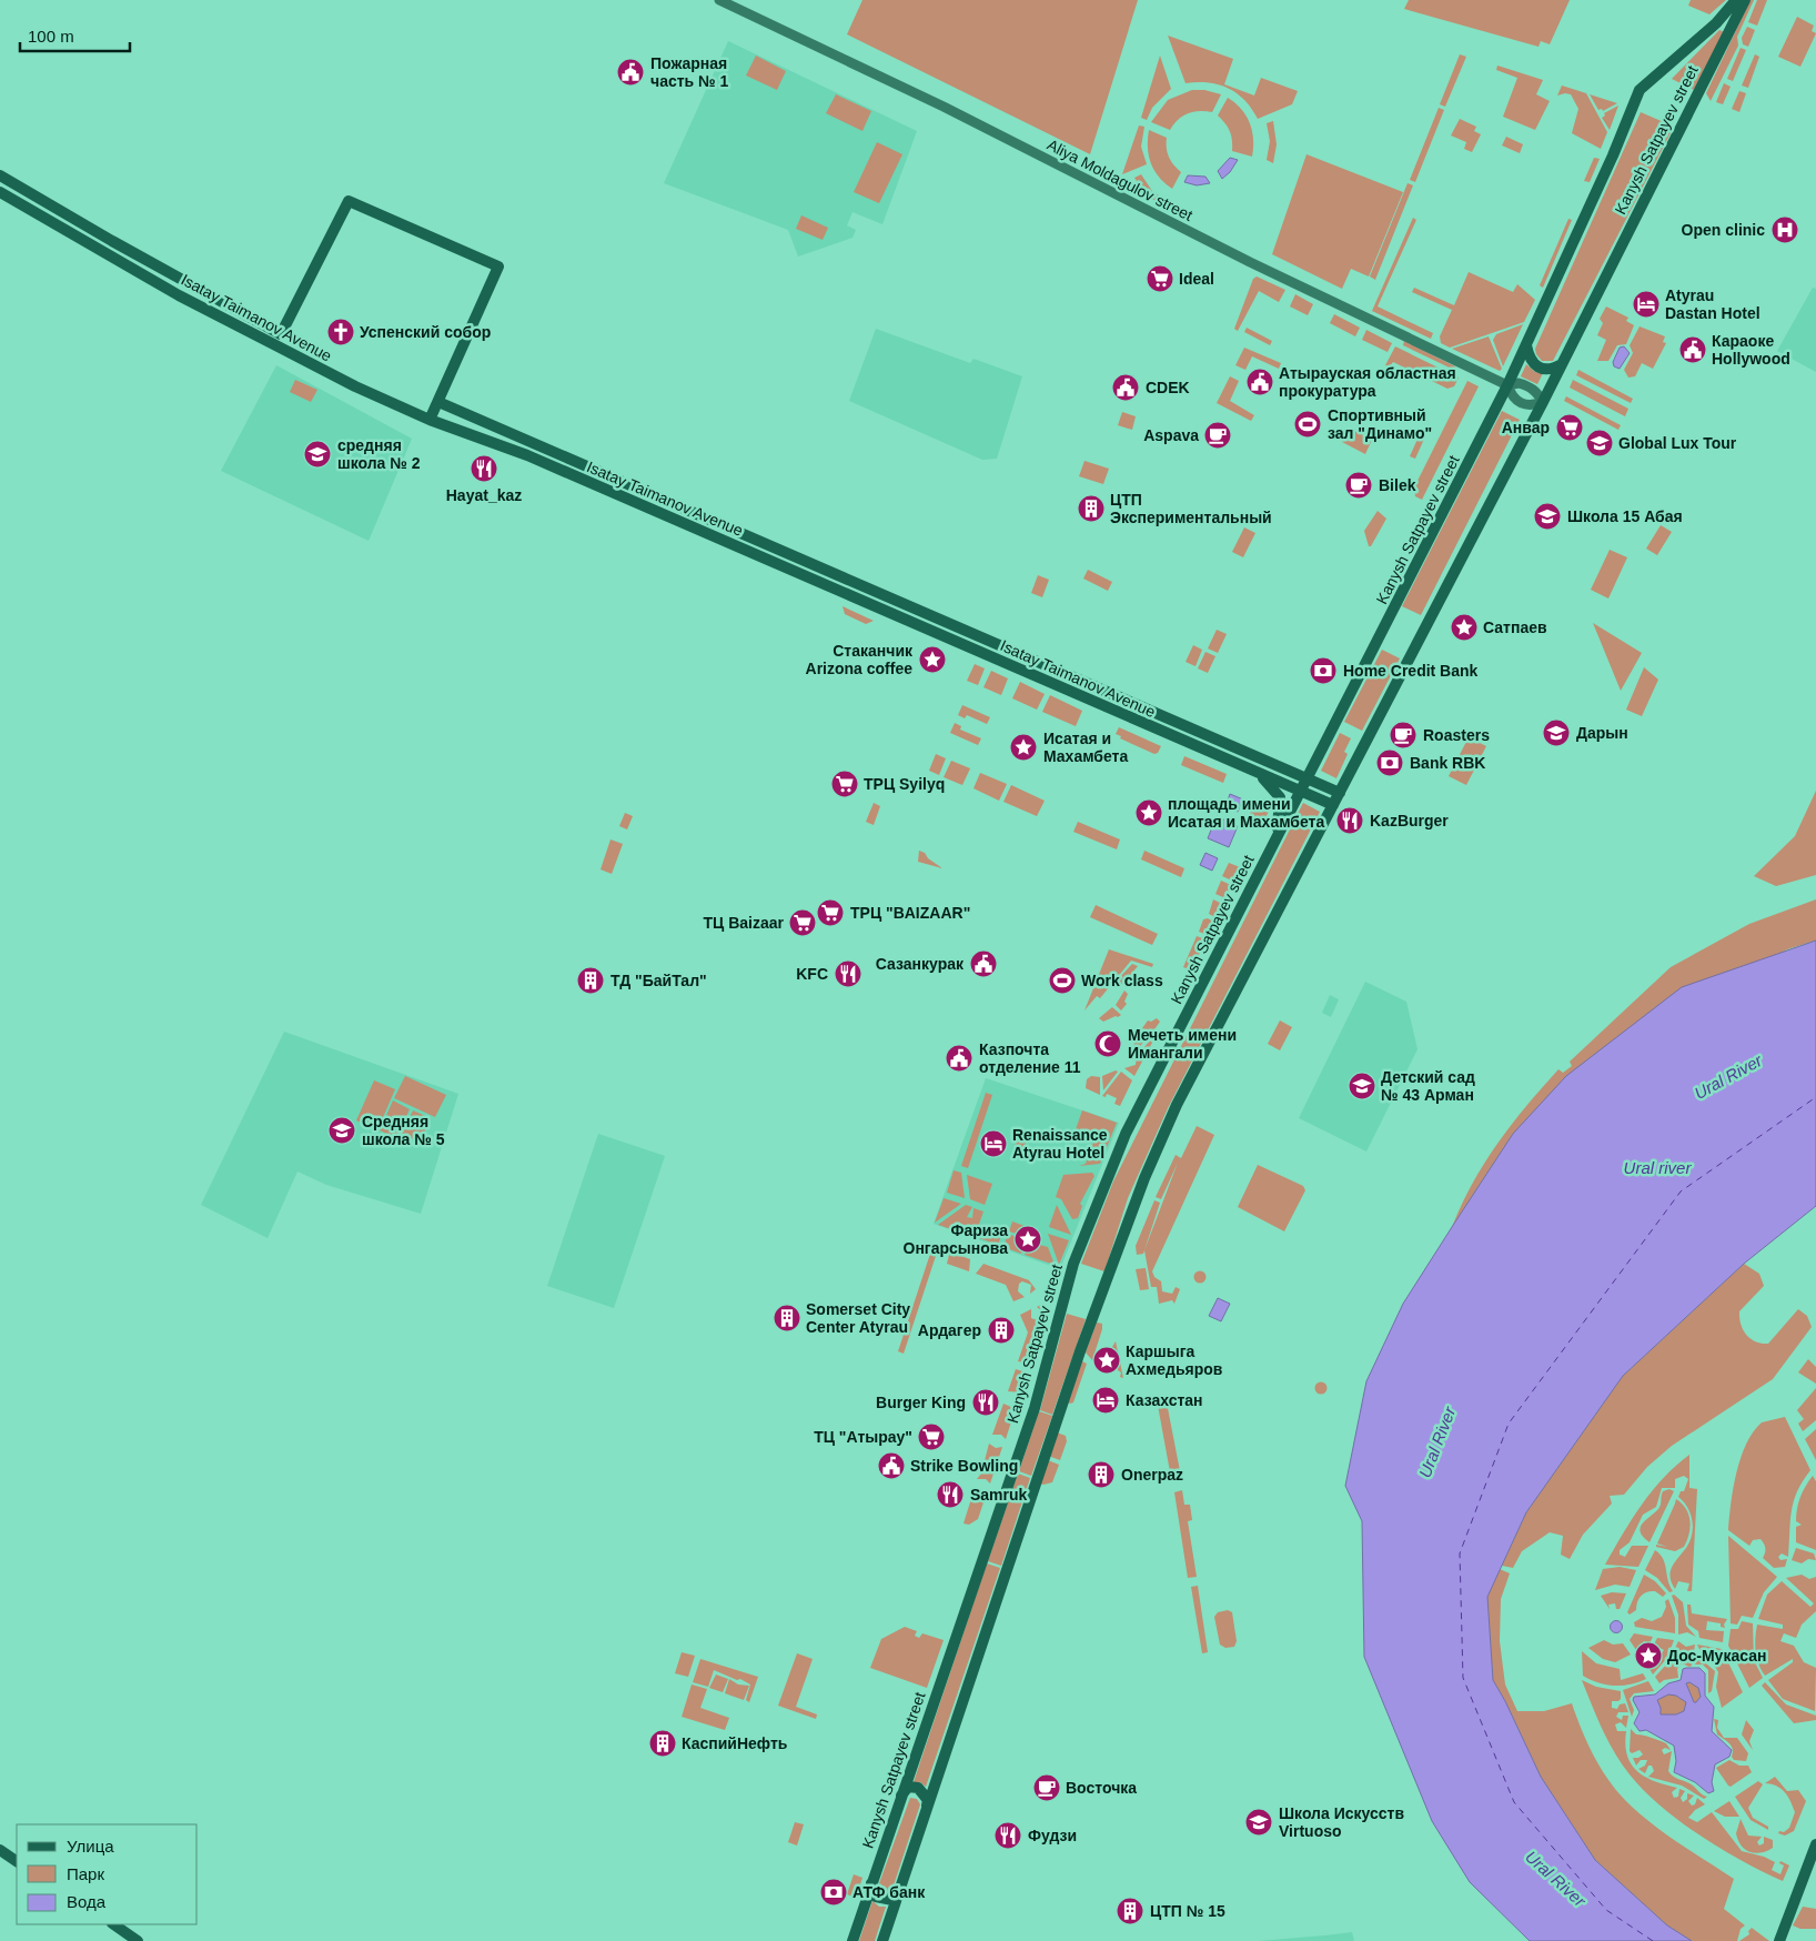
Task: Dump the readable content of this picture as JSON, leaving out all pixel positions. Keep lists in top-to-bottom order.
{
  "streets": {
    "main road": ["Kanysh Satpayev street", "Aliya Moldagulov street", "Isatay Taimanov Avenue"]
  },
  "crossings": [
    ["Kanysh Satpayev street", "Aliya Moldagulov street"],
    ["Kanysh Satpayev street", "Isatay Taimanov Avenue"]
  ],
  "water": ["Ural River", "Ural river"],
  "places": {
    "public building": [
      "Пожарная часть № 1",
      "Караоке Hollywood",
      "Атырауская областная прокуратура",
      "CDEK",
      "Сазанкурак",
      "Казпочта отделение 11",
      "Strike Bowling"
    ],
    "hospital": ["Open clinic"],
    "supermarket": [
      "Ideal",
      "Анвар",
      "ТРЦ Syilyq",
      "ТРЦ \"BAIZAAR\"",
      "ТЦ Baizaar",
      "ТЦ \"Атырау\""
    ],
    "hotel": ["Atyrau Dastan Hotel", "Renaissance Atyrau Hotel", "Казахстан"],
    "church": ["Успенский собор"],
    "sports": ["Спортивный зал \"Динамо\"", "Work class"],
    "cafe": [
      "Aspava",
      "Bilek",
      "Roasters",
      "Восточка"
    ],
    "school or university": [
      "Global Lux Tour",
      "cредняя школа № 2",
      "Школа 15 Абая",
      "Дарын",
      "Детский сад № 43 Арман",
      "Средняя школа № 5",
      "Школа Искусств Virtuoso"
    ],
    "restaurant": [
      "Hayat_kaz",
      "KazBurger",
      "KFC",
      "Burger King",
      "Samruk",
      "Фудзи"
    ],
    "building": [
      "ЦТП Экспериментальный",
      "ТД \"БайТал\"",
      "Somerset City Center Atyrau",
      "Ардагер",
      "Onerpaz",
      "КаспийНефть",
      "ЦТП № 15"
    ],
    "place": [
      "Сатпаев",
      "Стаканчик Arizona coffee",
      "Исатая и Махамбета",
      "площадь имени Исатая и Махамбета",
      "Фариза Онгарсынова",
      "Каршыга Ахмедьяров",
      "Дос-Мукасан"
    ],
    "bank": ["Home Credit Bank", "Bank RBK", "АТФ банк"],
    "mosque": ["Мечеть имени Имангали"]
  },
  "legend": ["Улица", "Парк", "Вода"],
  "scale_bar": "100 m"
}
